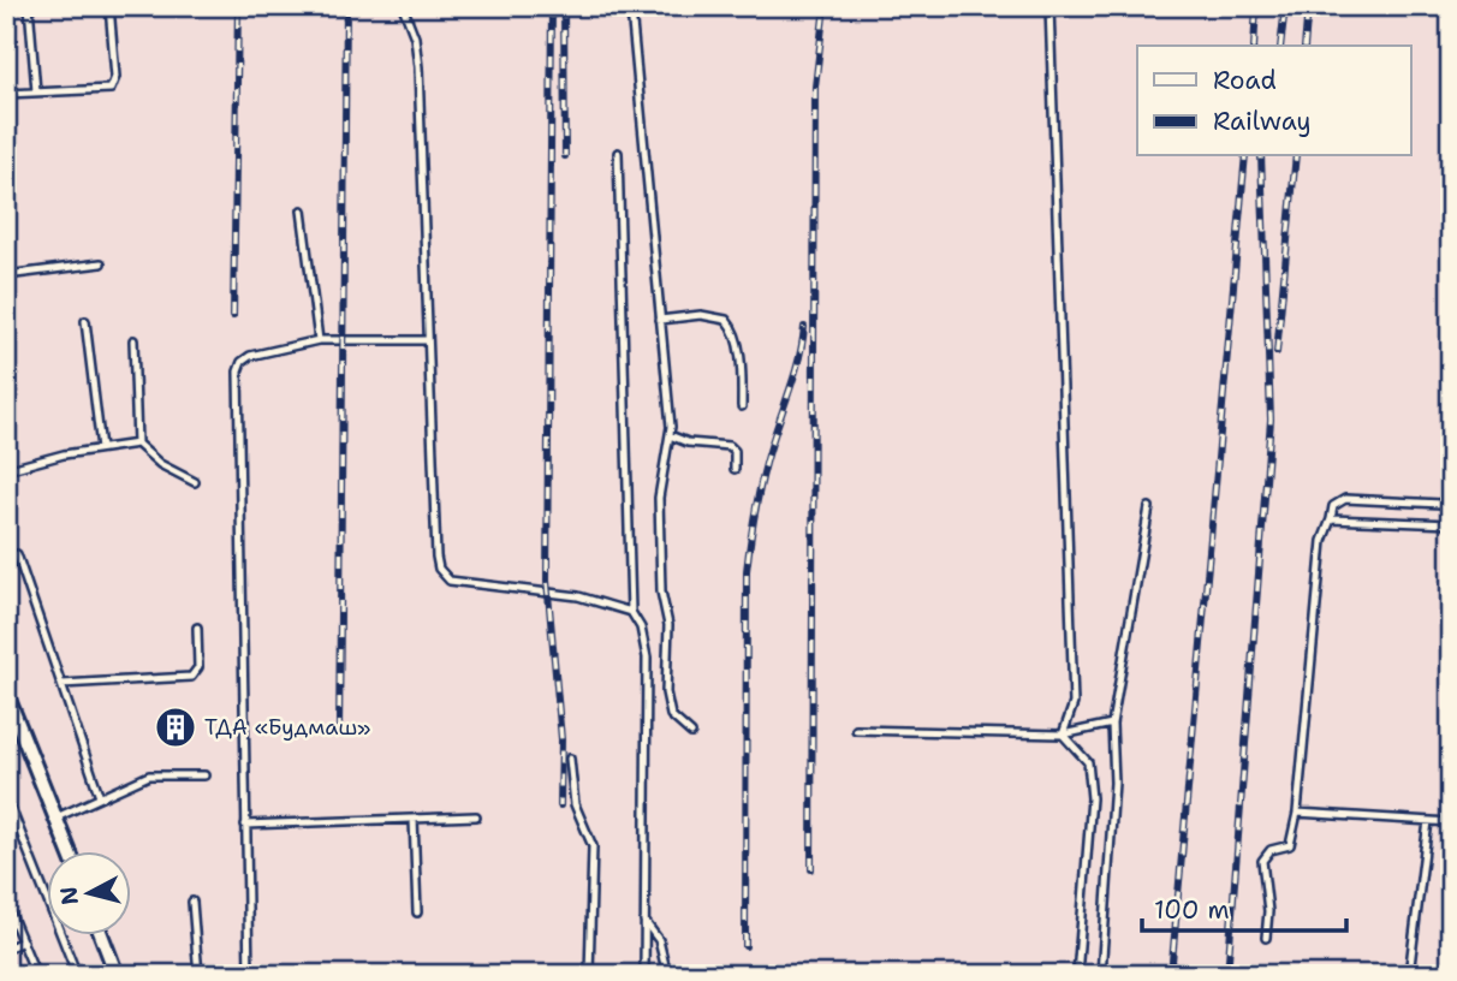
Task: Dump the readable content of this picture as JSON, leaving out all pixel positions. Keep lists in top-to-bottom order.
{
  "places": {
    "building": ["ТДА «Будмаш»"]
  },
  "legend": ["Road", "Railway"],
  "scale_bar": "100 m",
  "north": "left"
}
